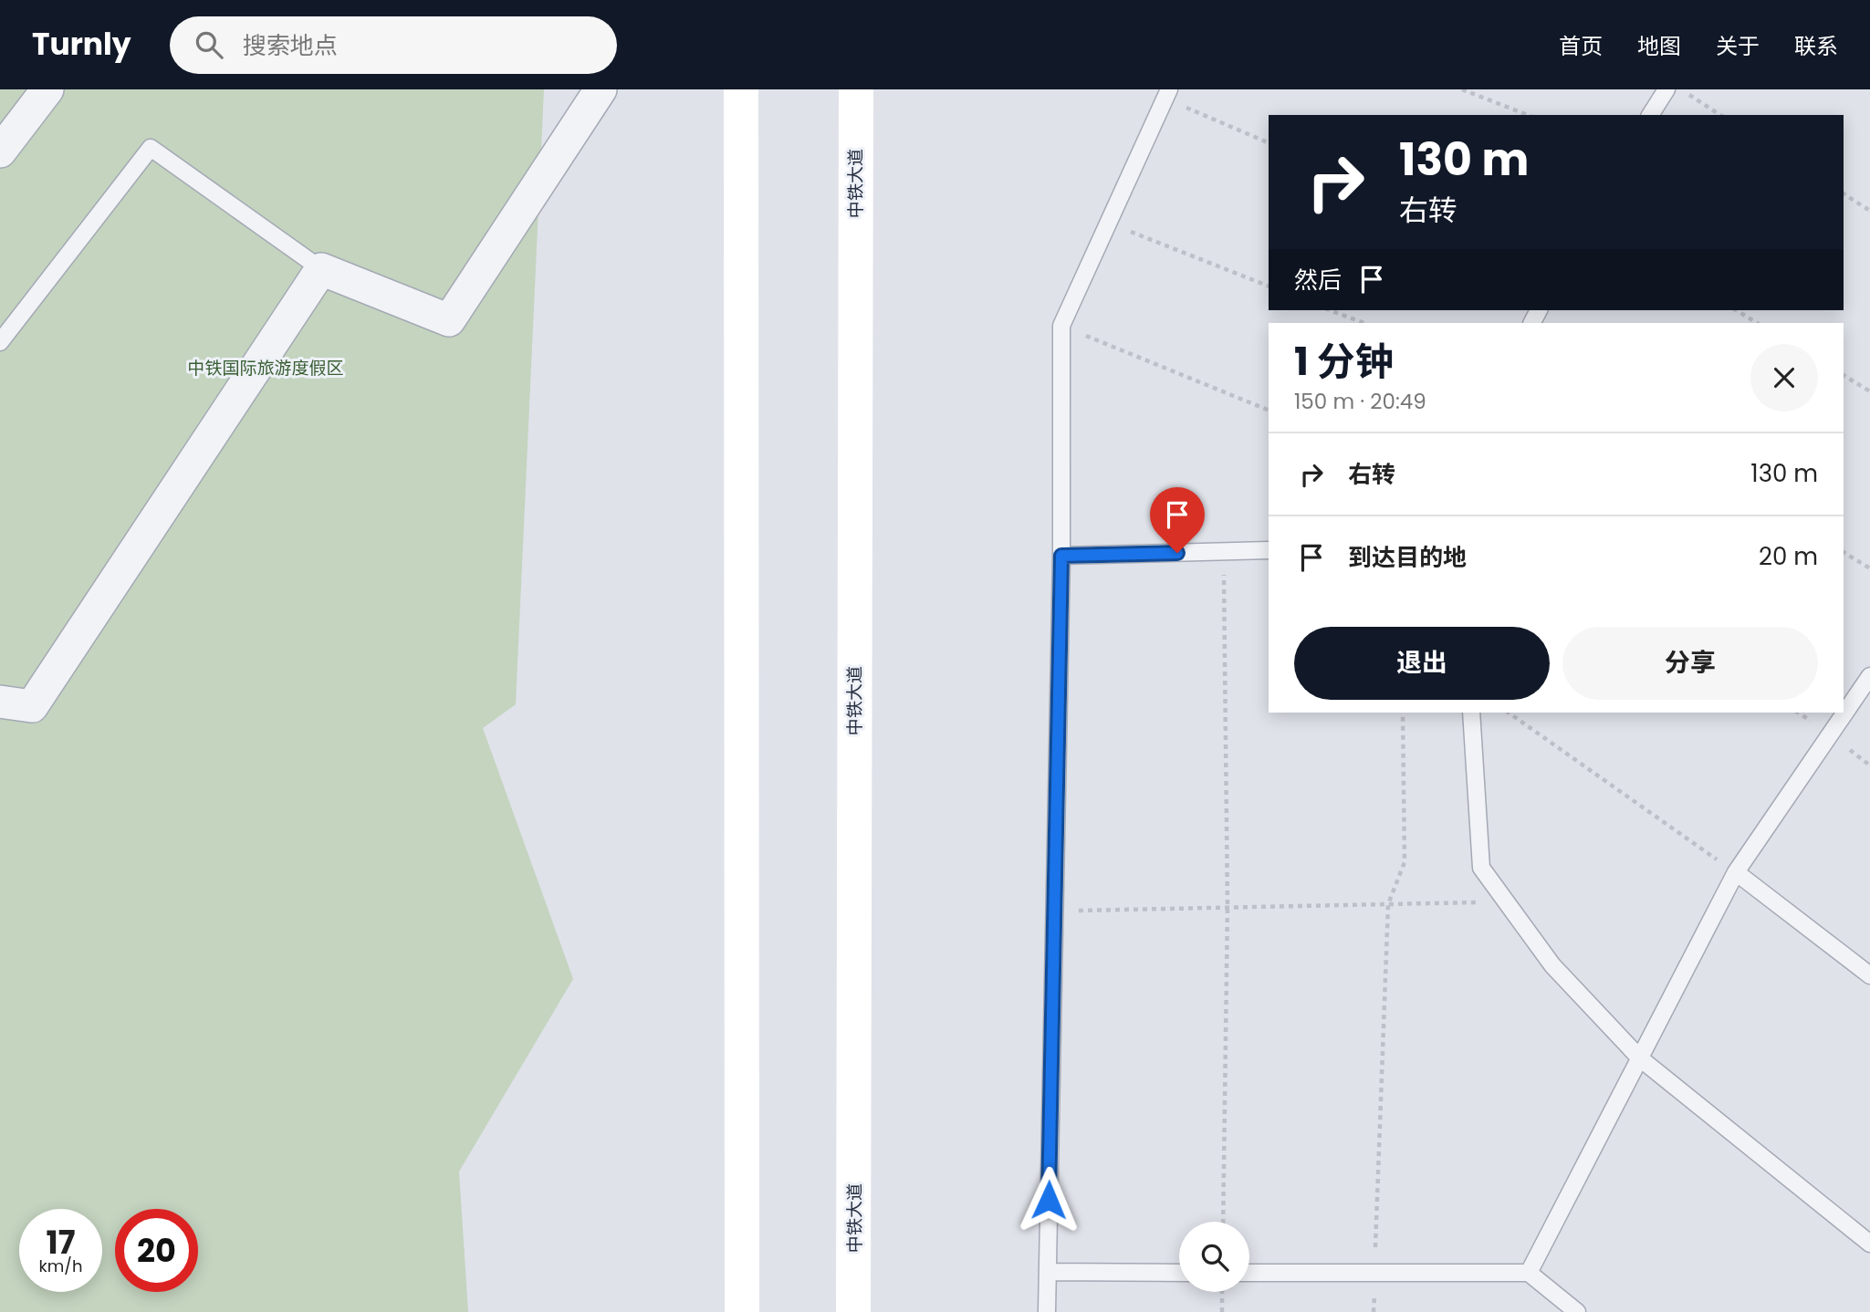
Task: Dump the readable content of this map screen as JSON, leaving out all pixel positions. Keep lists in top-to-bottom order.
{
  "streets": {
    "main road": ["中铁大道"]
  },
  "parks": ["中铁国际旅游度假区"],
  "page": {
    "header": "Turnly",
    "search": "搜索地点",
    "nav": [
      "首页",
      "地图",
      "关于",
      "联系"
    ],
    "turn": ["130 m", "右转"],
    "then": "然后",
    "heading": ["1 分钟", "150 m · 20:49"],
    "list": [
      {
        "name": "右转",
        "value": "130 m"
      },
      {
        "name": "到达目的地",
        "value": "20 m"
      }
    ],
    "buttons": ["退出", "分享"],
    "speed": "17 km/h",
    "limit": "20"
  }
}
